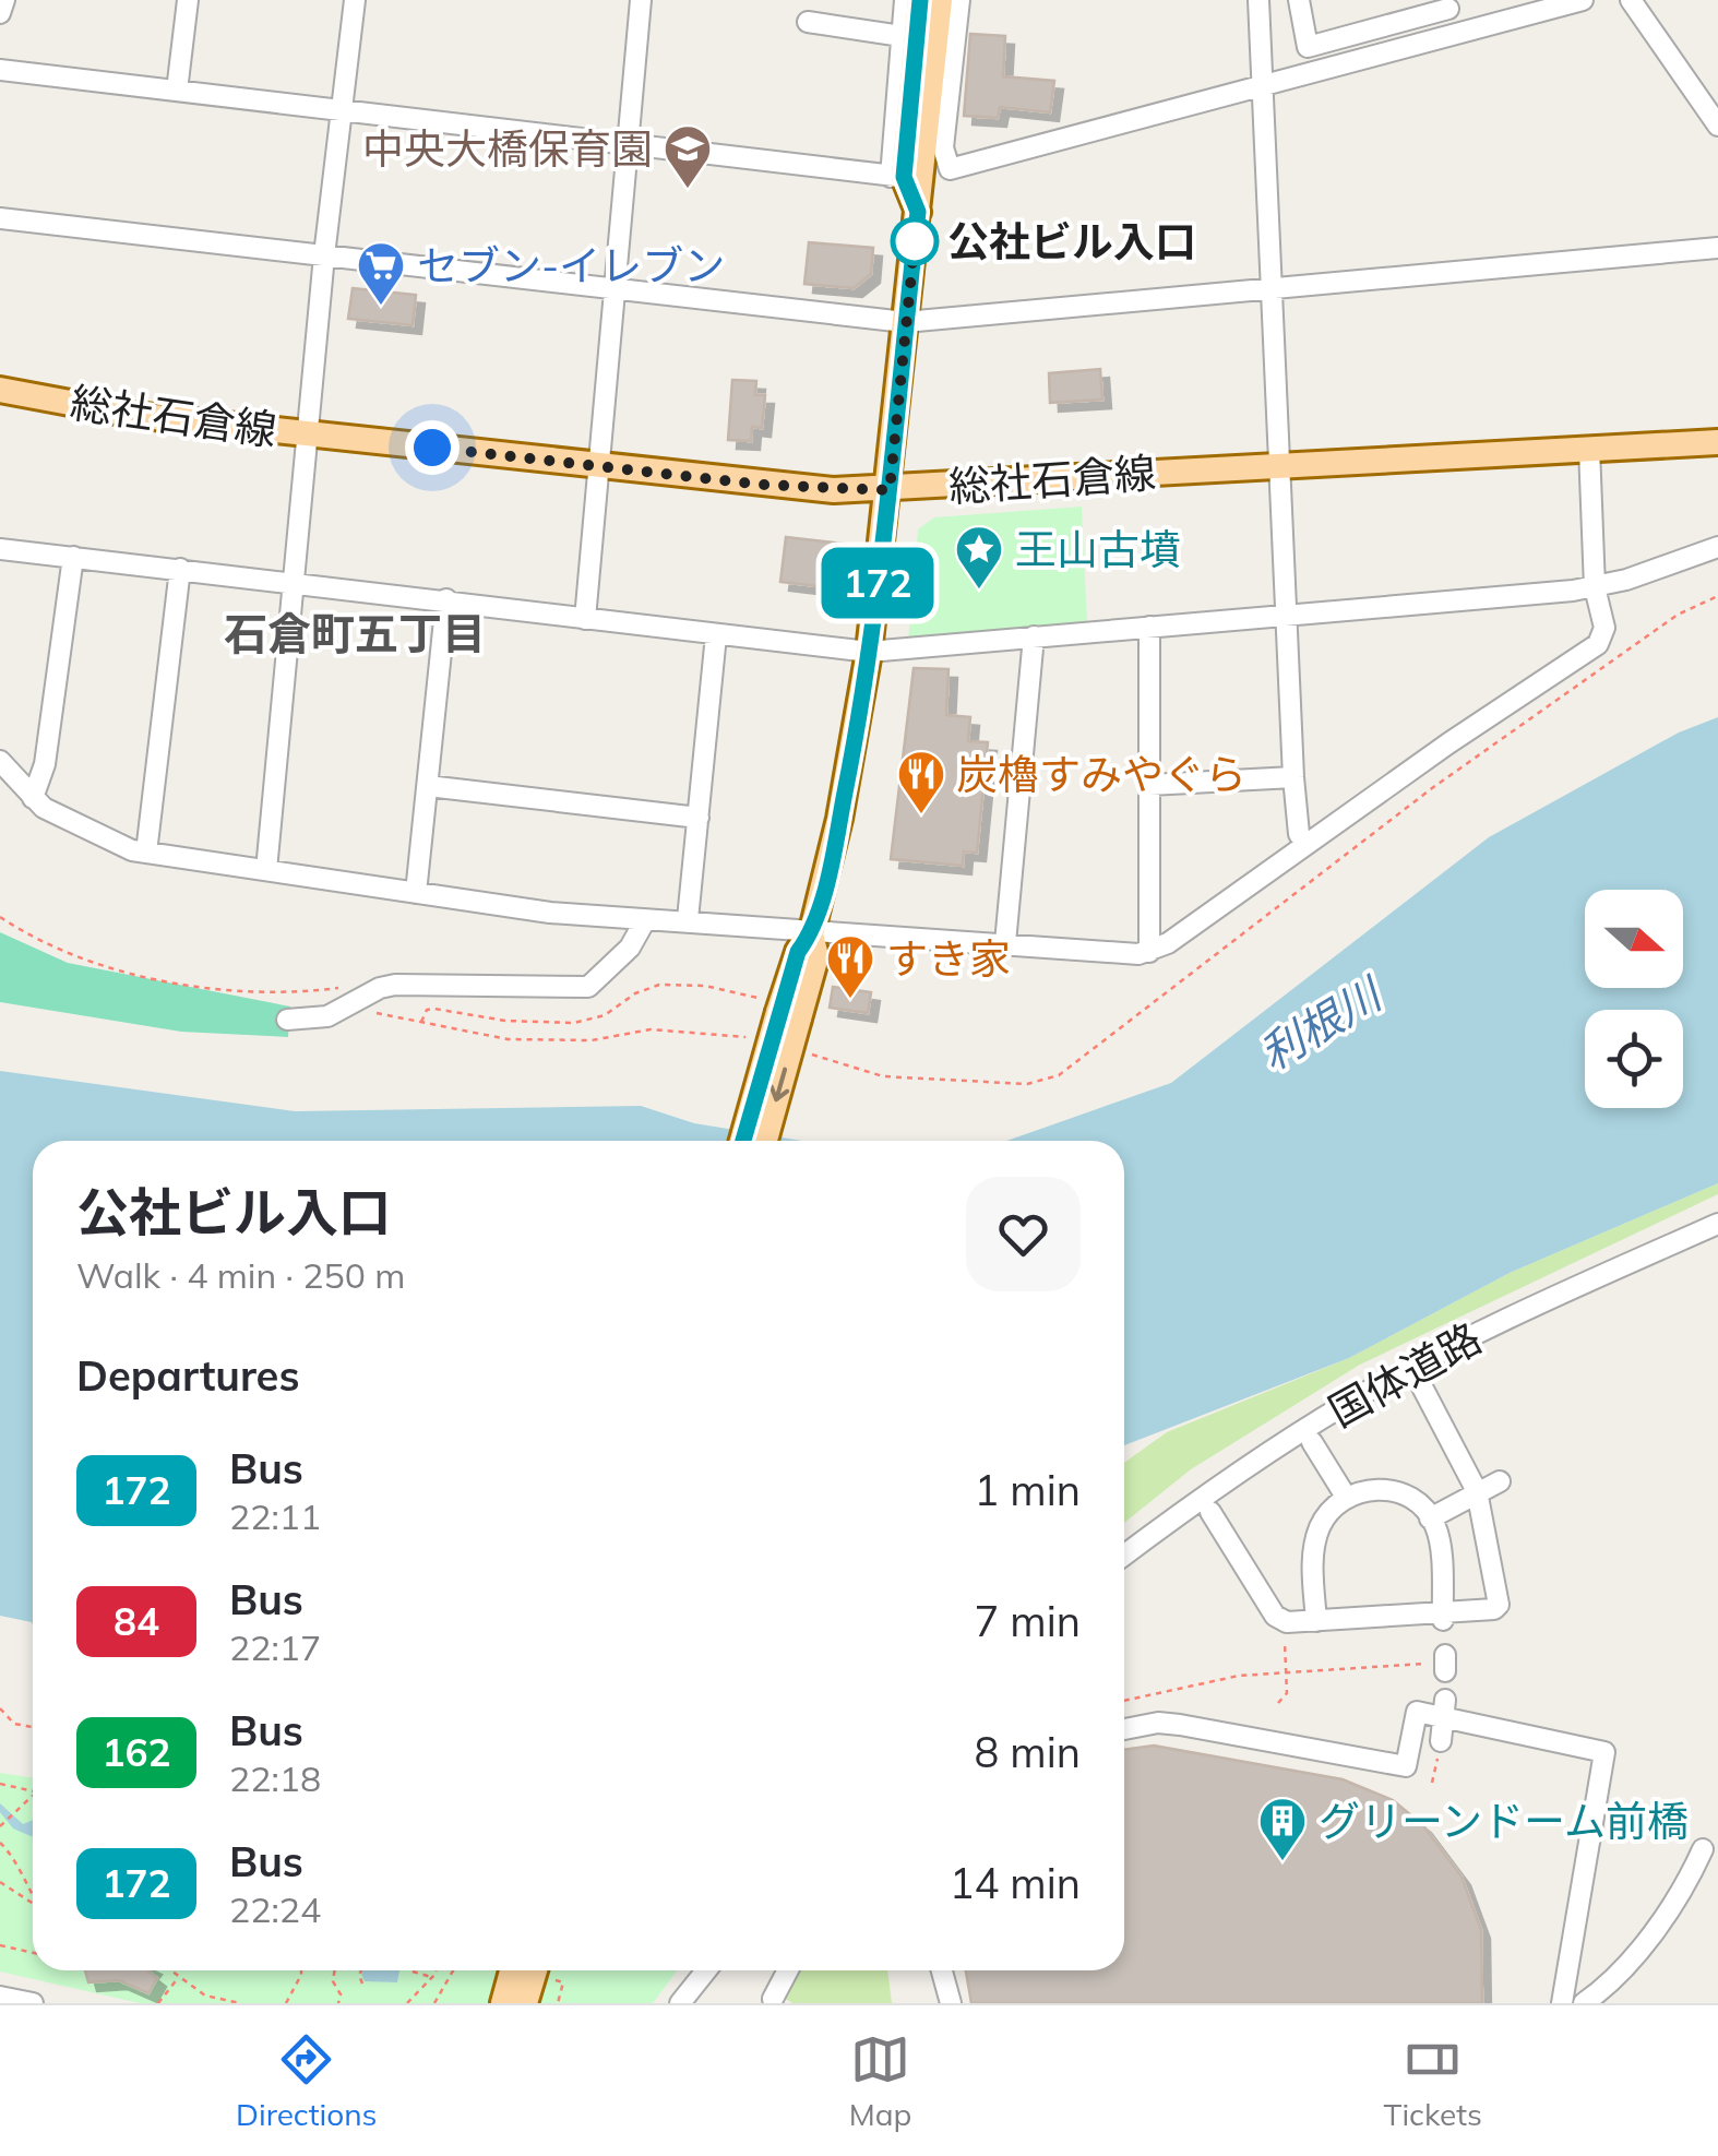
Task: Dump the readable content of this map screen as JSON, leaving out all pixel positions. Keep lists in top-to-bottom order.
{
  "streets": {
    "main road": ["総社石倉線"],
    "street": ["国体道路"]
  },
  "districts": ["石倉町五丁目"],
  "water": ["利根川"],
  "places": {
    "school or university": ["中央大橋保育園"],
    "other": ["公社ビル入口"],
    "supermarket": ["セブン-イレブン"],
    "place": ["王山古墳"],
    "restaurant": ["炭櫓すみやぐら", "すき家"],
    "building": ["グリーンドーム前橋"]
  },
  "lines": ["bus line 172"],
  "north": "right",
  "page": {
    "on_map": "172",
    "heading": [
      ["公社ビル入口", "Walk · 4 min · 250 m"],
      "Departures"
    ],
    "list": [
      {
        "mark": "172",
        "name": "Bus",
        "note": "22:11",
        "value": "1 min"
      },
      {
        "mark": "84",
        "name": "Bus",
        "note": "22:17",
        "value": "7 min"
      },
      {
        "mark": "162",
        "name": "Bus",
        "note": "22:18",
        "value": "8 min"
      },
      {
        "mark": "172",
        "name": "Bus",
        "note": "22:24",
        "value": "14 min"
      }
    ],
    "tabs": ["Directions", "Map", "Tickets"]
  }
}
